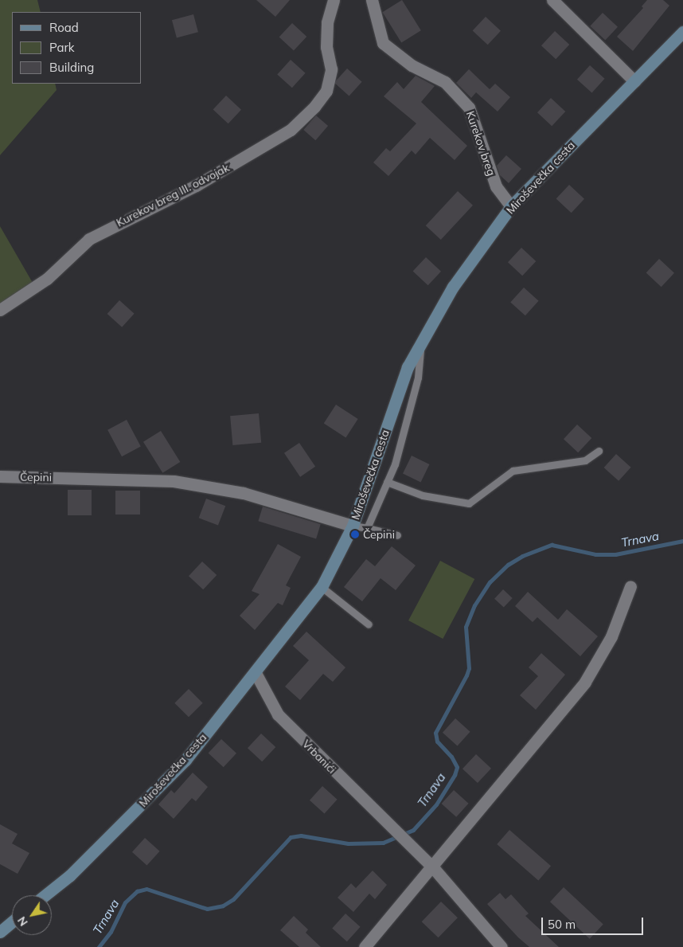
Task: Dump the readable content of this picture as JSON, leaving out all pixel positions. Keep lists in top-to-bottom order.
{
  "streets": {
    "main road": ["Miroševečka cesta"],
    "street": [
      "Kurekov breg",
      "Kurekov breg III. odvojak",
      "Čepini",
      "Vrbanići"
    ]
  },
  "crossings": [
    ["Kurekov breg", "Miroševečka cesta"],
    ["Miroševečka cesta", "Čepini"],
    ["Miroševečka cesta", "Vrbanići"]
  ],
  "water": ["Trnava"],
  "places": ["Čepini"],
  "legend": ["Road", "Park", "Building"],
  "scale_bar": "50 m",
  "north": "bottom left"
}
